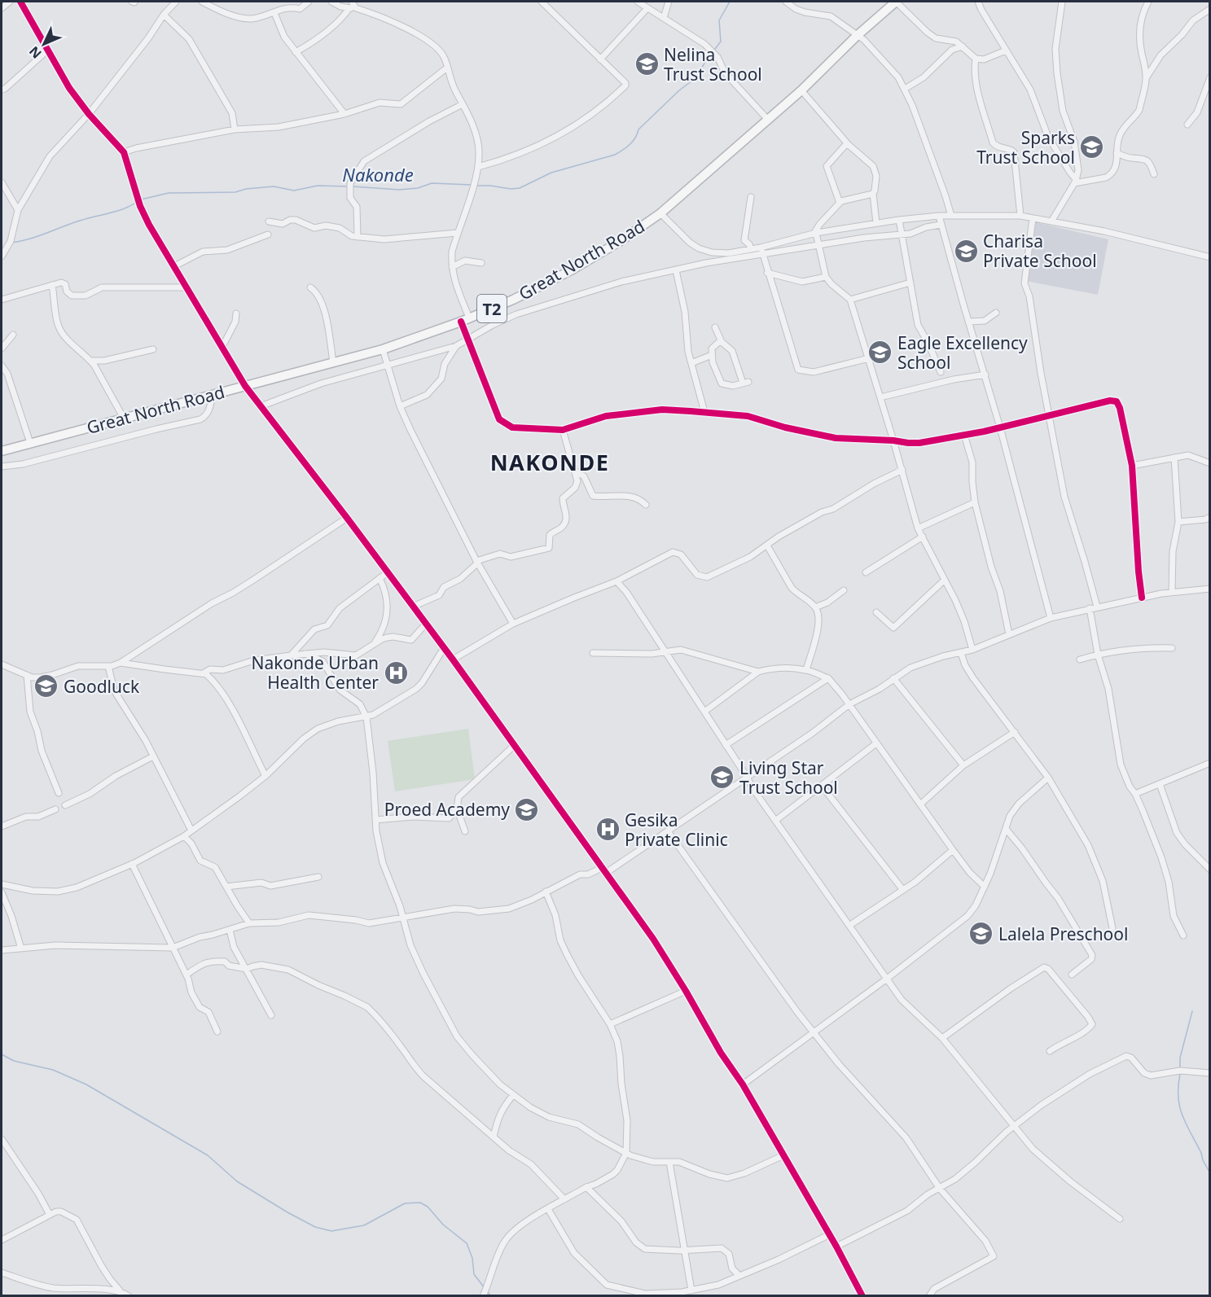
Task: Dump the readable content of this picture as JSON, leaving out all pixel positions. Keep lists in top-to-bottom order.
{
  "streets": {
    "highway": ["Great North Road", "T2"]
  },
  "districts": ["NAKONDE"],
  "water": ["Nakonde"],
  "places": {
    "school or university": [
      "Nelina Trust School",
      "Sparks Trust School",
      "Charisa Private School",
      "Eagle Excellency School",
      "Goodluck",
      "Living Star Trust School",
      "Proed Academy",
      "Lalela Preschool"
    ],
    "hospital": ["Nakonde Urban Health Center", "Gesika Private Clinic"]
  },
  "north": "bottom left"
}
